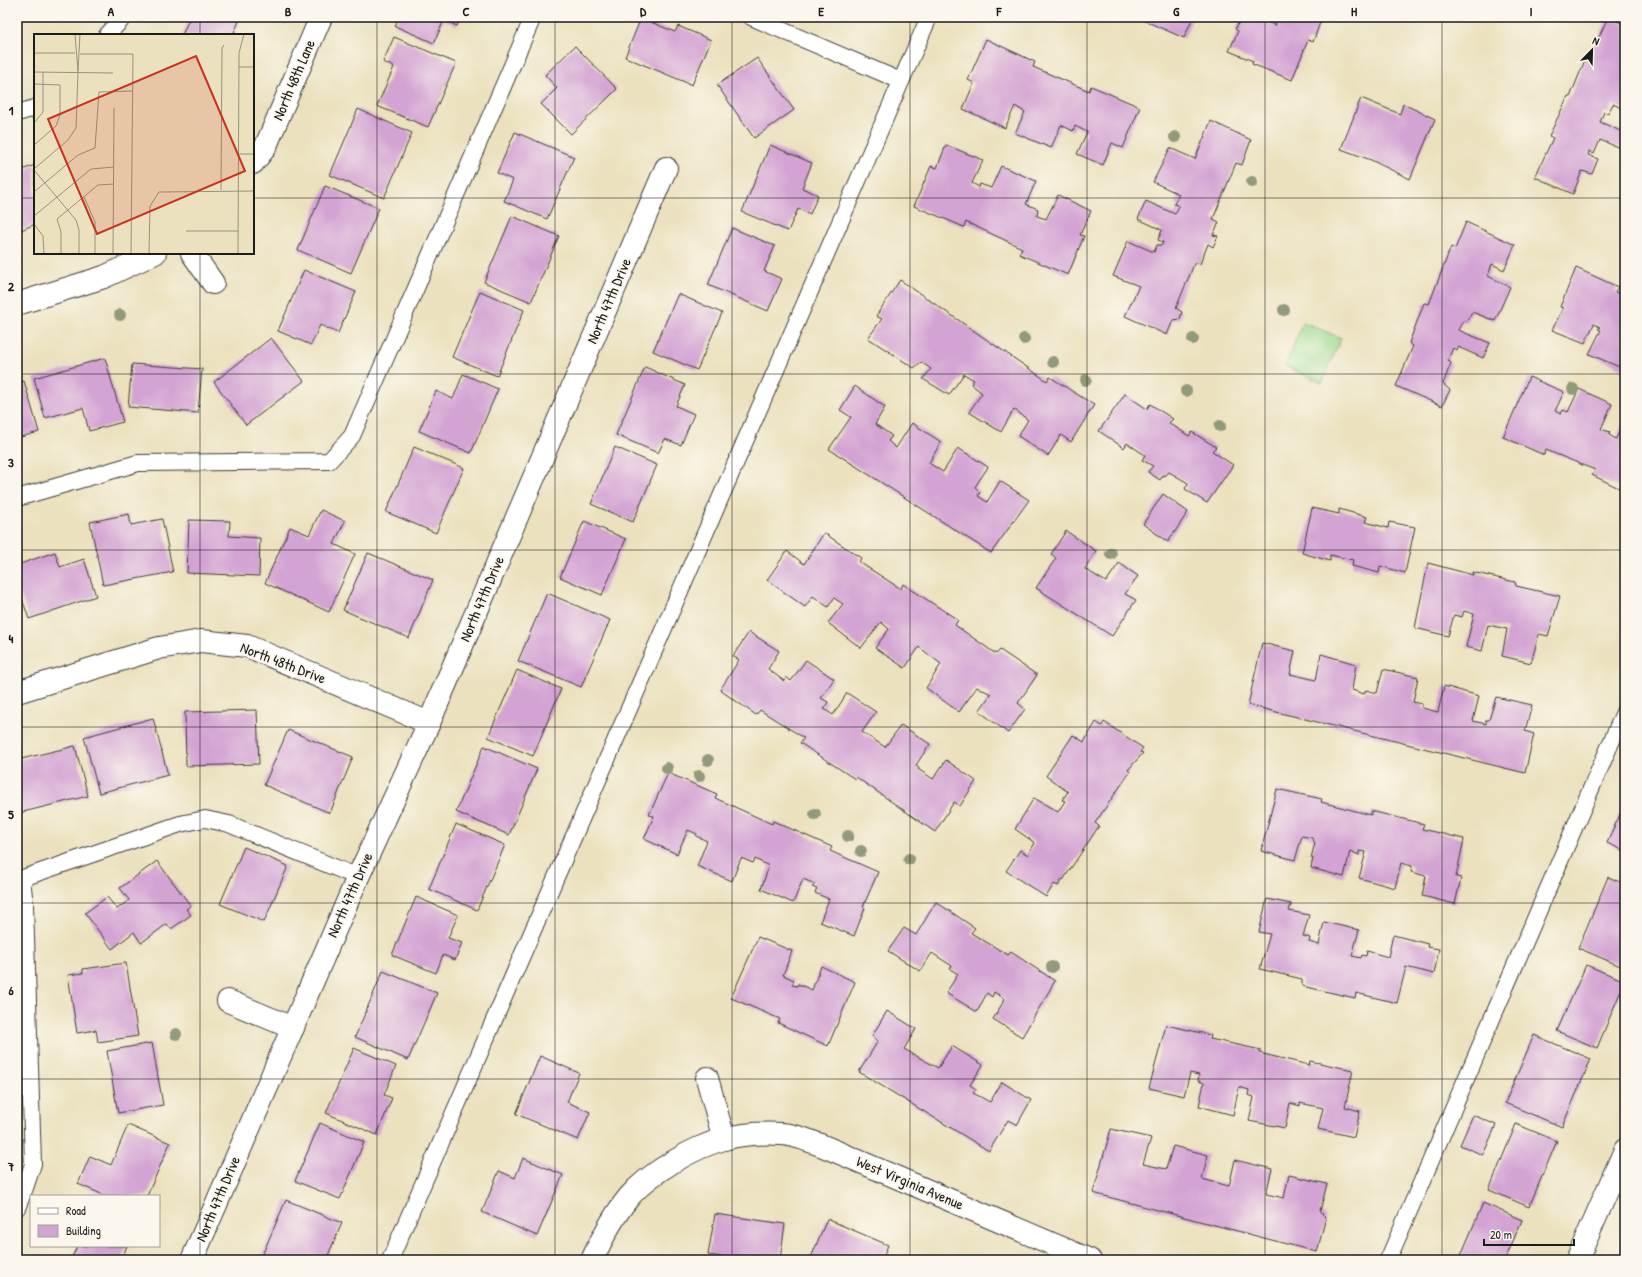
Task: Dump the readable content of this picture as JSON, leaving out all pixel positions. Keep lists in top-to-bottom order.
{
  "streets": {
    "street": [
      "North 48th Lane",
      "North 47th Drive",
      "North 48th Drive",
      "West Virginia Avenue"
    ]
  },
  "crossings": [
    ["North 47th Drive", "North 48th Drive"]
  ],
  "legend": ["Road", "Building"],
  "scale_bar": "20 m",
  "north": "top right",
  "grid": {
    "columns": [
      "A",
      "B",
      "C",
      "D",
      "E",
      "F",
      "G",
      "H",
      "I"
    ],
    "rows": [
      "1",
      "2",
      "3",
      "4",
      "5",
      "6",
      "7"
    ]
  }
}
